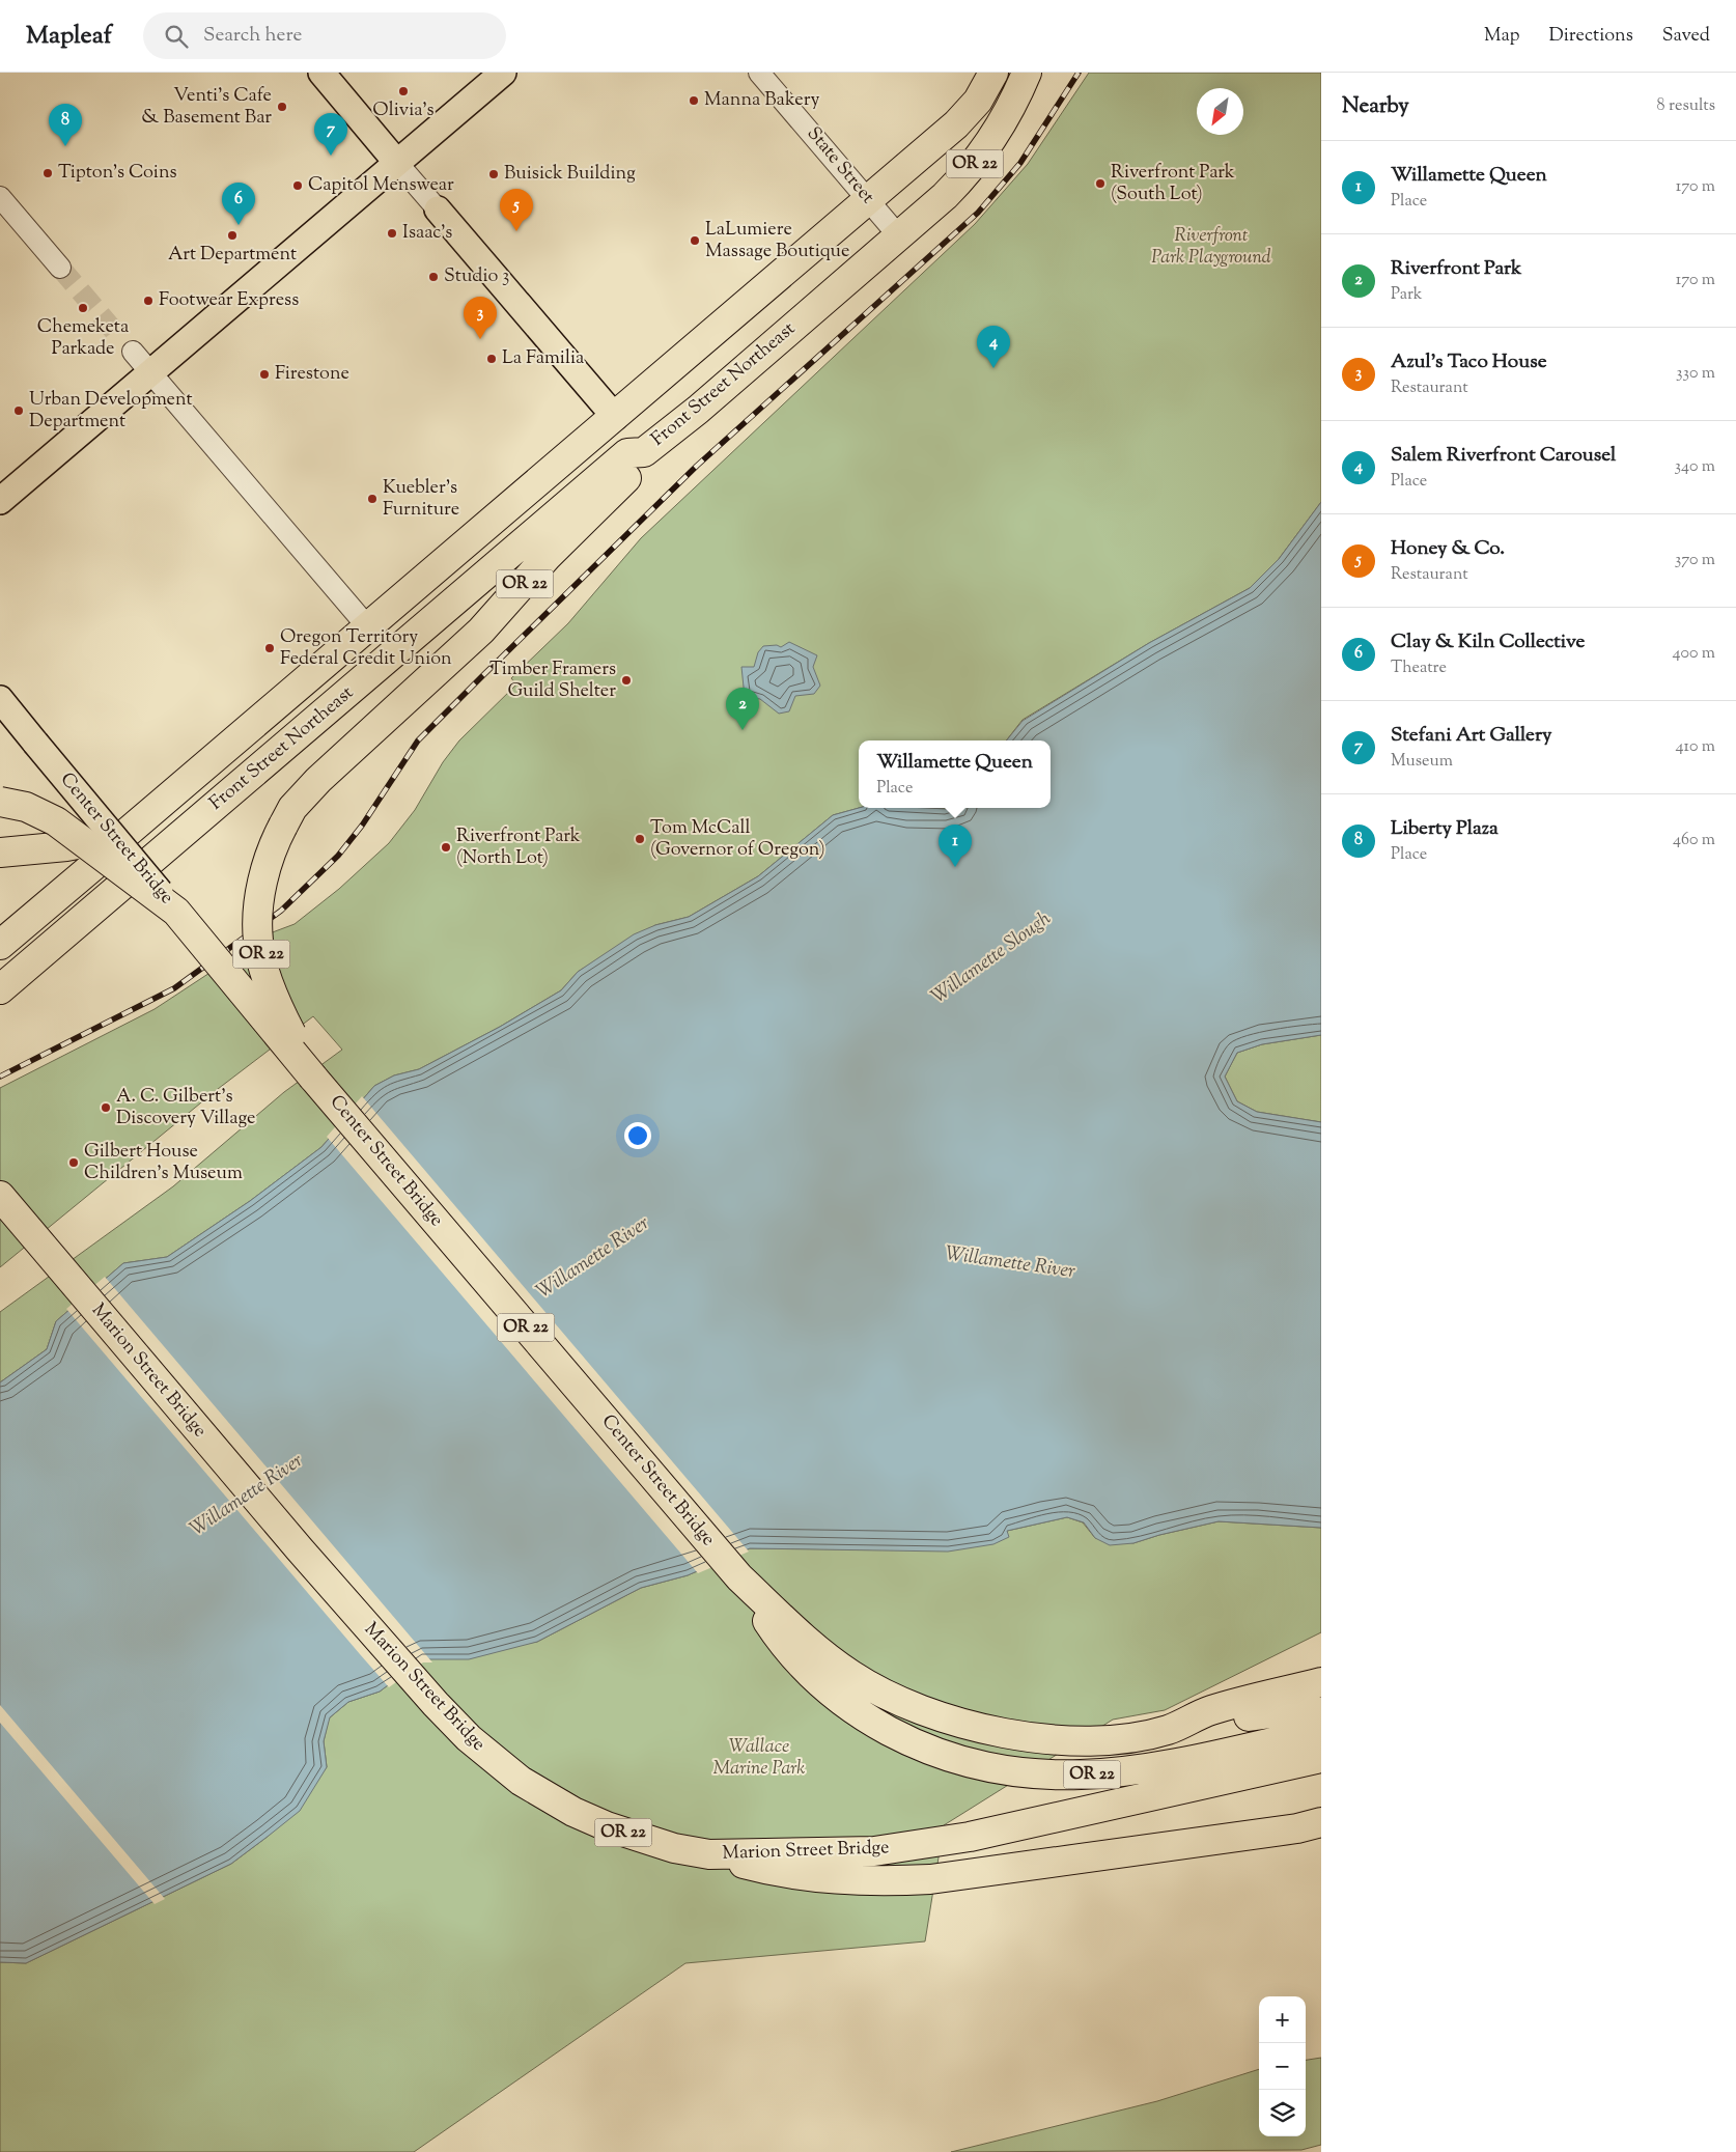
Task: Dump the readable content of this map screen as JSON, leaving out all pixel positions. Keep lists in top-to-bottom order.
{
  "streets": {
    "highway": [
      "OR 22",
      "Front Street Northeast",
      "Center Street Bridge",
      "Marion Street Bridge"
    ],
    "street": ["State Street"]
  },
  "crossings": [
    ["OR 22", "State Street"],
    ["OR 22", "Front Street Northeast"],
    ["OR 22", "Center Street Bridge"],
    ["State Street", "Front Street Northeast"]
  ],
  "water": ["Willamette Slough", "Willamette River"],
  "parks": ["Riverfront Park Playground", "Wallace Marine Park"],
  "places": [
    "Olivia's",
    "Manna Bakery",
    "Venti's Cafe & Basement Bar",
    "Tipton's Coins",
    "Buisick Building",
    "Riverfront Park (South Lot)",
    "Capitol Menswear",
    "Isaac's",
    "Art Department",
    "LaLumiere Massage Boutique",
    "Studio 3",
    "Footwear Express",
    "Chemeketa Parkade",
    "La Familia",
    "Firestone",
    "Urban Development Department",
    "Kuebler's Furniture",
    "Oregon Territory Federal Credit Union",
    "Timber Framers Guild Shelter",
    "Tom McCall (Governor of Oregon)",
    "Riverfront Park (North Lot)",
    "A. C. Gilbert's Discovery Village",
    "Gilbert House Children's Museum"
  ],
  "north": "bottom left",
  "page": {
    "header": "Mapleaf",
    "search": "Search here",
    "nav": ["Map", "Directions", "Saved"],
    "heading": ["Nearby", "8 results"],
    "pins": [
      "8",
      "7",
      "6",
      "5",
      "3",
      "4",
      "2",
      "1"
    ],
    "list": [
      {
        "mark": "1",
        "name": "Willamette Queen",
        "note": "Place",
        "value": "170 m"
      },
      {
        "mark": "2",
        "name": "Riverfront Park",
        "note": "Park",
        "value": "170 m"
      },
      {
        "mark": "3",
        "name": "Azul's Taco House",
        "note": "Restaurant",
        "value": "330 m"
      },
      {
        "mark": "4",
        "name": "Salem Riverfront Carousel",
        "note": "Place",
        "value": "340 m"
      },
      {
        "mark": "5",
        "name": "Honey & Co.",
        "note": "Restaurant",
        "value": "370 m"
      },
      {
        "mark": "6",
        "name": "Clay & Kiln Collective",
        "note": "Theatre",
        "value": "400 m"
      },
      {
        "mark": "7",
        "name": "Stefani Art Gallery",
        "note": "Museum",
        "value": "410 m"
      },
      {
        "mark": "8",
        "name": "Liberty Plaza",
        "note": "Place",
        "value": "460 m"
      }
    ],
    "popup": ["Willamette Queen", "Place"],
    "map_buttons": ["+", "−"]
  }
}
